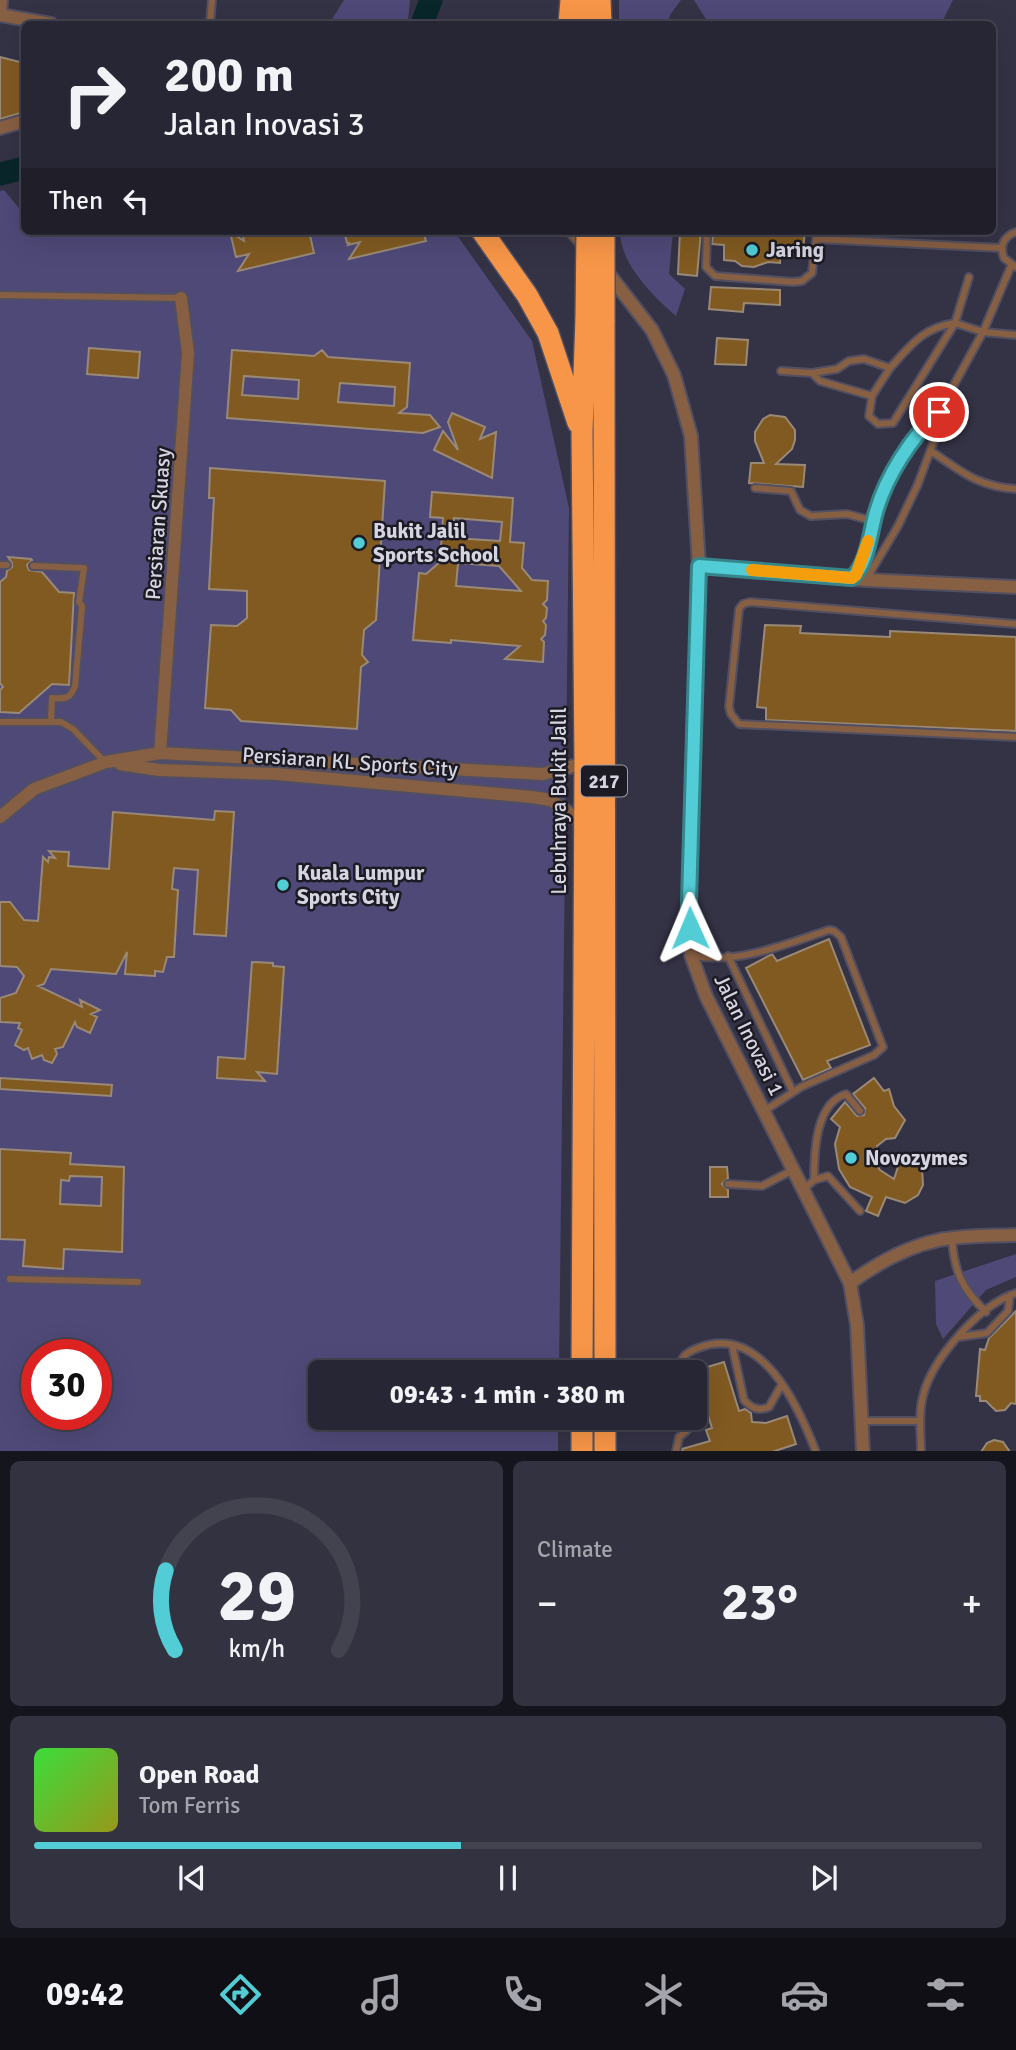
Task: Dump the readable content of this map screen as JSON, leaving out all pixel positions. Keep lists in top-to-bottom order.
{
  "streets": {
    "highway": ["217", "Lebuhraya Bukit Jalil"],
    "street": ["Persiaran Skuasy", "Persiaran KL Sports City", "Jalan Inovasi 1"]
  },
  "crossings": [
    ["Persiaran Skuasy", "Persiaran KL Sports City"],
    ["Persiaran KL Sports City", "Lebuhraya Bukit Jalil"]
  ],
  "places": [
    "Jaring",
    "Bukit Jalil Sports School",
    "Kuala Lumpur Sports City",
    "Novozymes"
  ],
  "page": {
    "turn": ["200 m", "Jalan Inovasi 3"],
    "then": "Then",
    "limit": "30",
    "trip": "09:43 · 1 min · 380 m",
    "tile": "Climate",
    "heat": ["−", "23°", "+"],
    "song": ["Open Road", "Tom Ferris"],
    "tabs": "09:42",
    "gauge": ["29", "km/h"]
  }
}
